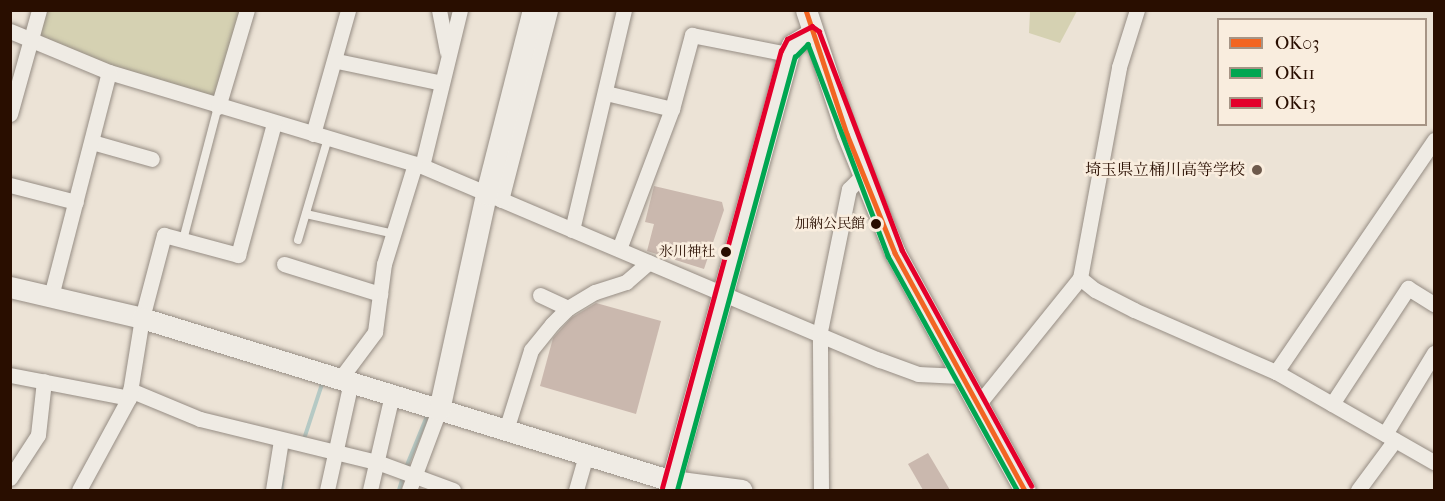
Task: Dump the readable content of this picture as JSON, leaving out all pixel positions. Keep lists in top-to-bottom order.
{
  "places": ["埼玉県立桶川高等学校", "加納公民館", "氷川神社"],
  "lines": ["transit line OK03", "transit line OK13", "transit line OK11"],
  "legend": ["OK03", "OK11", "OK13"]
}
